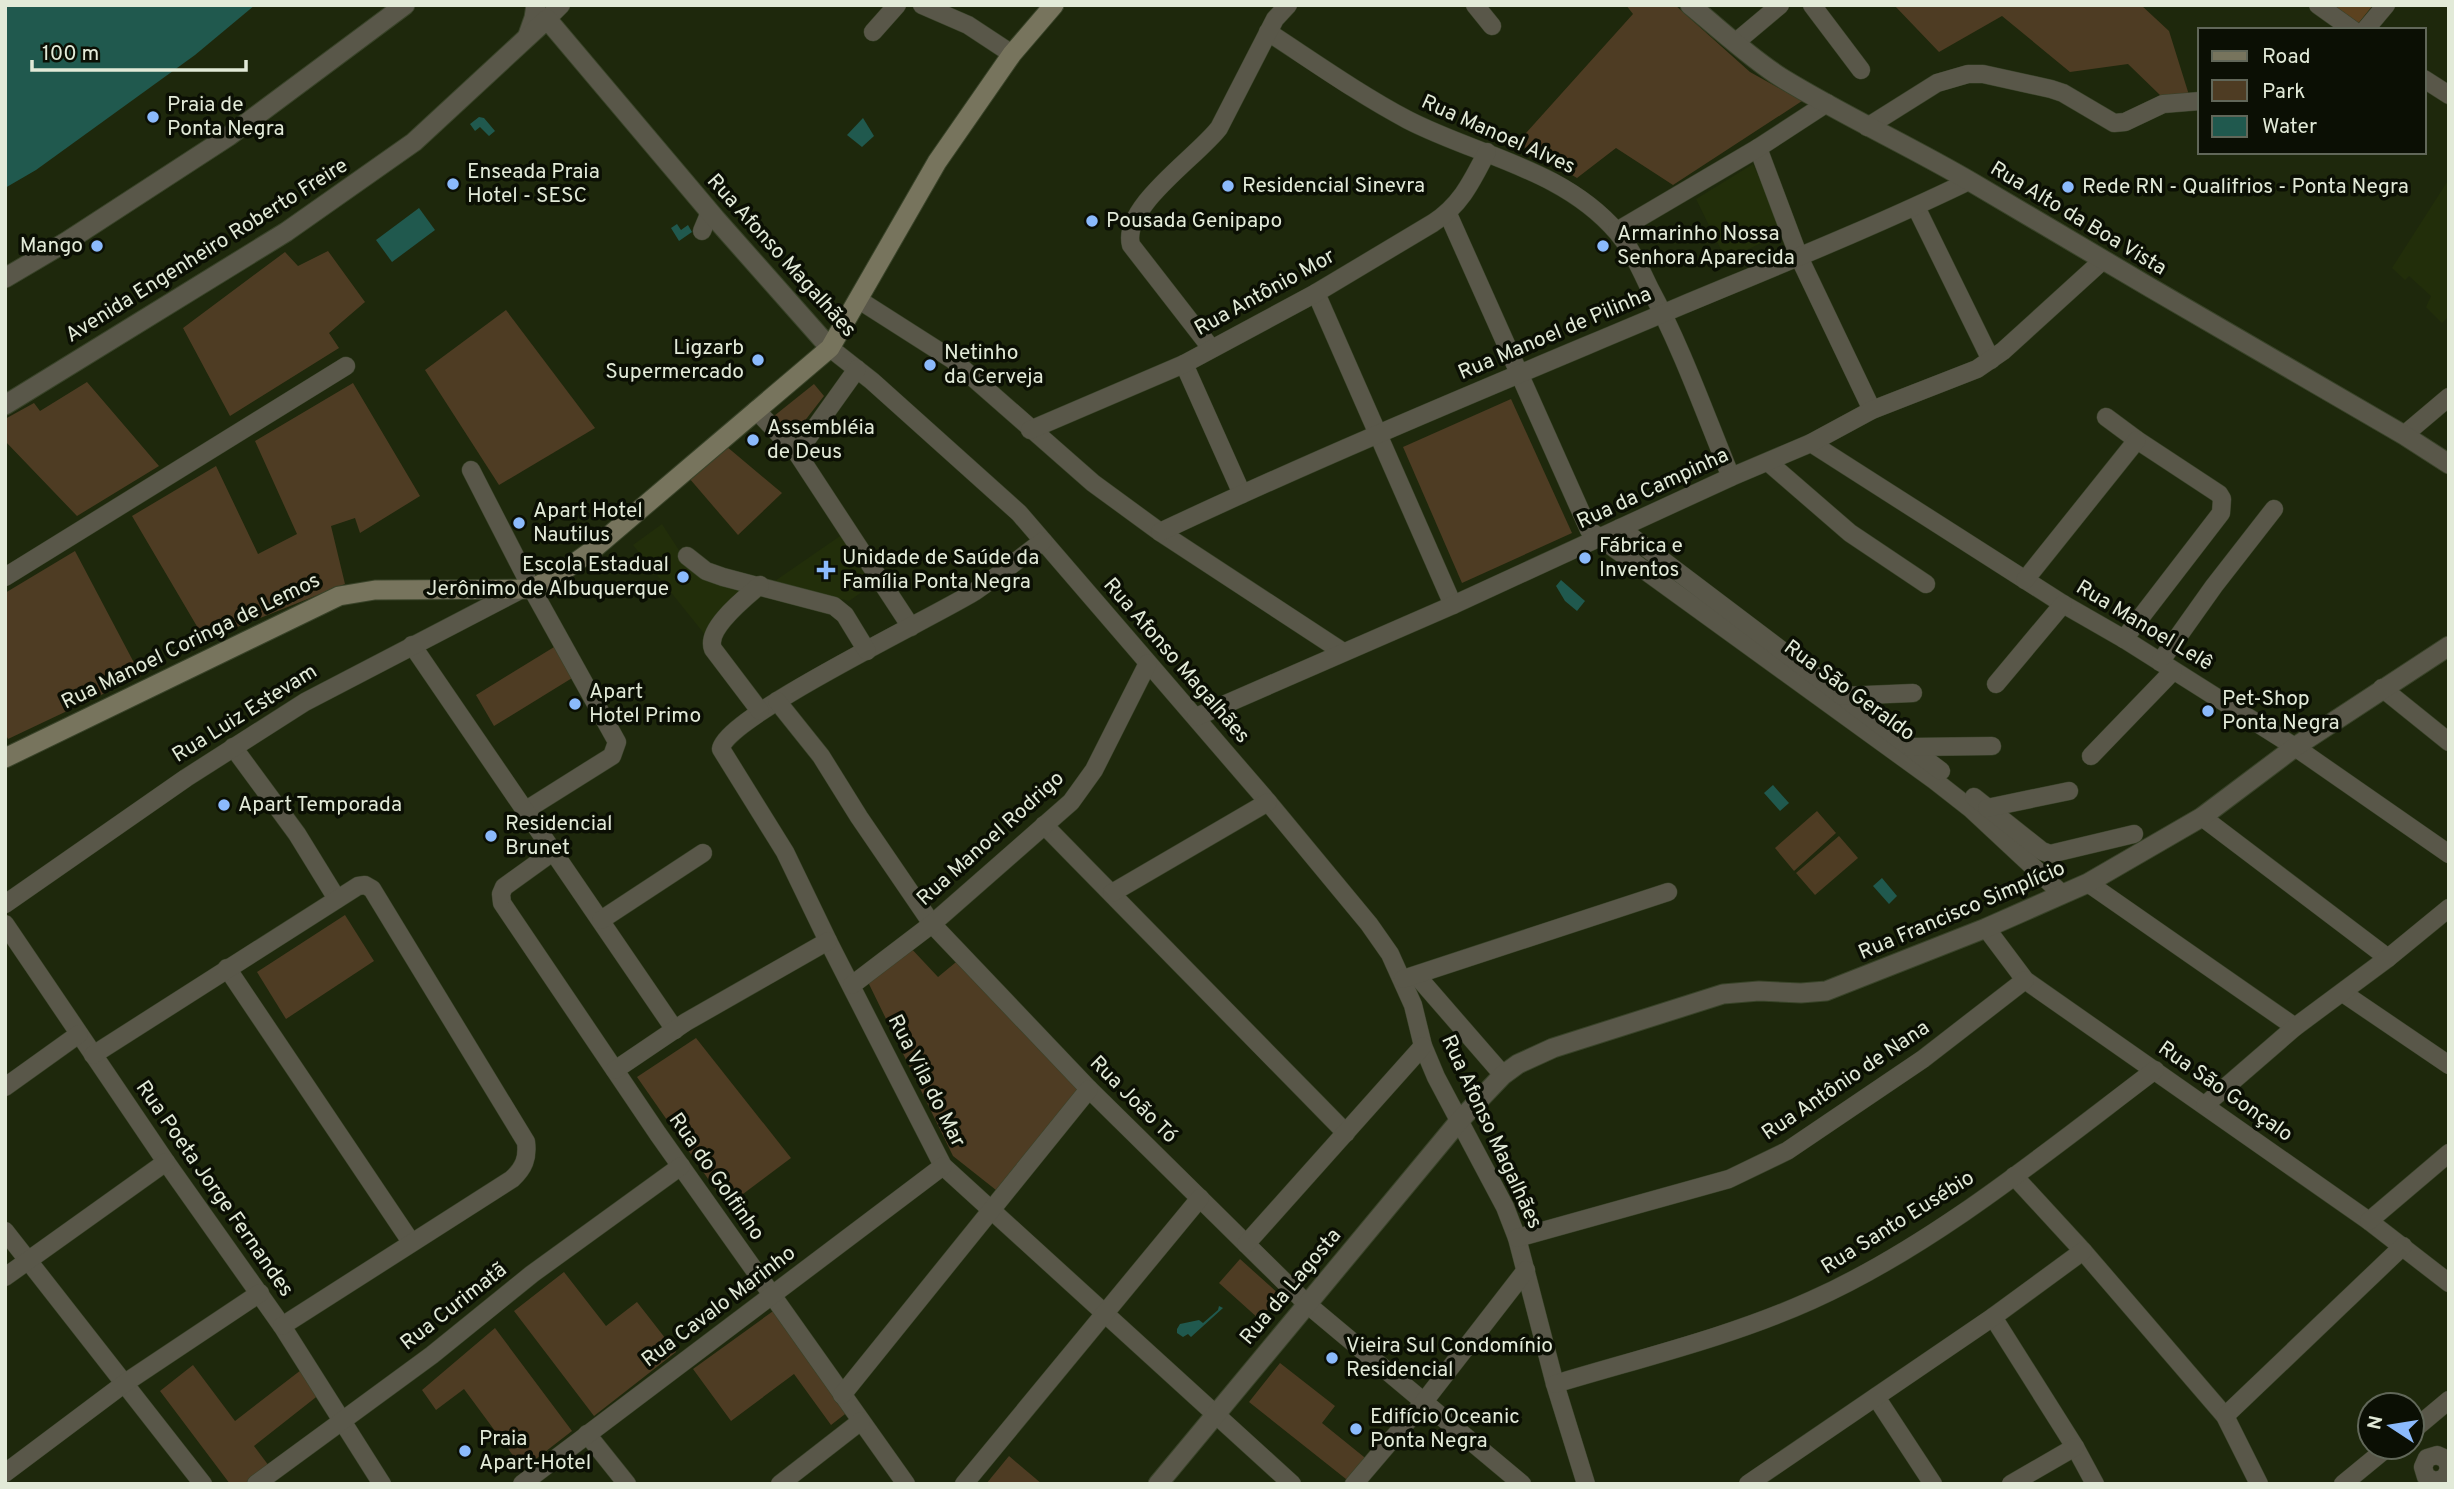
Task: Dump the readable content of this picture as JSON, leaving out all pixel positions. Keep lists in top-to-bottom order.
{
  "streets": {
    "main road": ["Rua Manoel Coringa de Lemos"],
    "street": [
      "Rua Manoel Alves",
      "Rua Alto da Boa Vista",
      "Avenida Engenheiro Roberto Freire",
      "Rua Afonso Magalhães",
      "Rua Antônio Mor",
      "Rua Manoel de Pilinha",
      "Rua da Campinha",
      "Rua Manoel Lelê",
      "Rua São Geraldo",
      "Rua Luiz Estevam",
      "Rua Manoel Rodrigo",
      "Rua Francisco Simplício",
      "Rua Vila do Mar",
      "Rua Antônio de Nana",
      "Rua São Gonçalo",
      "Rua João Tó",
      "Rua do Golfinho",
      "Rua Poeta Jorge Fernandes",
      "Rua Santo Eusébio",
      "Rua da Lagosta",
      "Rua Curimatã",
      "Rua Cavalo Marinho"
    ]
  },
  "crossings": [
    ["Rua Manoel Alves", "Rua Antônio Mor"],
    ["Rua Manoel Alves", "Rua Manoel de Pilinha"],
    ["Rua Manoel Alves", "Rua da Campinha"],
    ["Rua Alto da Boa Vista", "Rua Manoel de Pilinha"],
    ["Rua Alto da Boa Vista", "Rua da Campinha"],
    ["Avenida Engenheiro Roberto Freire", "Rua Afonso Magalhães"],
    ["Rua Afonso Magalhães", "Rua da Campinha"],
    ["Rua Afonso Magalhães", "Rua Manoel Coringa de Lemos"],
    ["Rua Afonso Magalhães", "Rua Manoel Rodrigo"],
    ["Rua Afonso Magalhães", "Rua Francisco Simplício"],
    ["Rua Afonso Magalhães", "Rua Antônio de Nana"],
    ["Rua Afonso Magalhães", "Rua Santo Eusébio"],
    ["Rua Afonso Magalhães", "Rua da Lagosta"],
    ["Rua da Campinha", "Rua Manoel Lelê"],
    ["Rua da Campinha", "Rua São Geraldo"],
    ["Rua Manoel Lelê", "Rua Francisco Simplício"],
    ["Rua Manoel Coringa de Lemos", "Rua Luiz Estevam"],
    ["Rua São Geraldo", "Rua Francisco Simplício"],
    ["Rua Manoel Rodrigo", "Rua Vila do Mar"],
    ["Rua Manoel Rodrigo", "Rua João Tó"],
    ["Rua Francisco Simplício", "Rua São Gonçalo"],
    ["Rua Francisco Simplício", "Rua da Lagosta"],
    ["Rua Vila do Mar", "Rua da Lagosta"],
    ["Rua Vila do Mar", "Rua Cavalo Marinho"],
    ["Rua Antônio de Nana", "Rua São Gonçalo"],
    ["Rua São Gonçalo", "Rua Santo Eusébio"],
    ["Rua João Tó", "Rua da Lagosta"],
    ["Rua do Golfinho", "Rua Curimatã"],
    ["Rua do Golfinho", "Rua Cavalo Marinho"],
    ["Rua Poeta Jorge Fernandes", "Rua Curimatã"]
  ],
  "places": {
    "other": [
      "Praia de Ponta Negra",
      "Enseada Praia Hotel - SESC",
      "Residencial Sinevra",
      "Rede RN - Qualifrios - Ponta Negra",
      "Pousada Genipapo",
      "Mango",
      "Armarinho Nossa Senhora Aparecida",
      "Ligzarb Supermercado",
      "Netinho da Cerveja",
      "Assembléia de Deus",
      "Apart Hotel Nautilus",
      "Fábrica e Inventos",
      "Escola Estadual Jerônimo de Albuquerque",
      "Apart Hotel Primo",
      "Pet-Shop Ponta Negra",
      "Apart Temporada",
      "Residencial Brunet",
      "Vieira Sul Condomínio Residencial",
      "Edifício Oceanic Ponta Negra",
      "Praia Apart-Hotel"
    ],
    "health": ["Unidade de Saúde da Família Ponta Negra"]
  },
  "legend": ["Road", "Park", "Water"],
  "scale_bar": "100 m",
  "north": "left"
}
